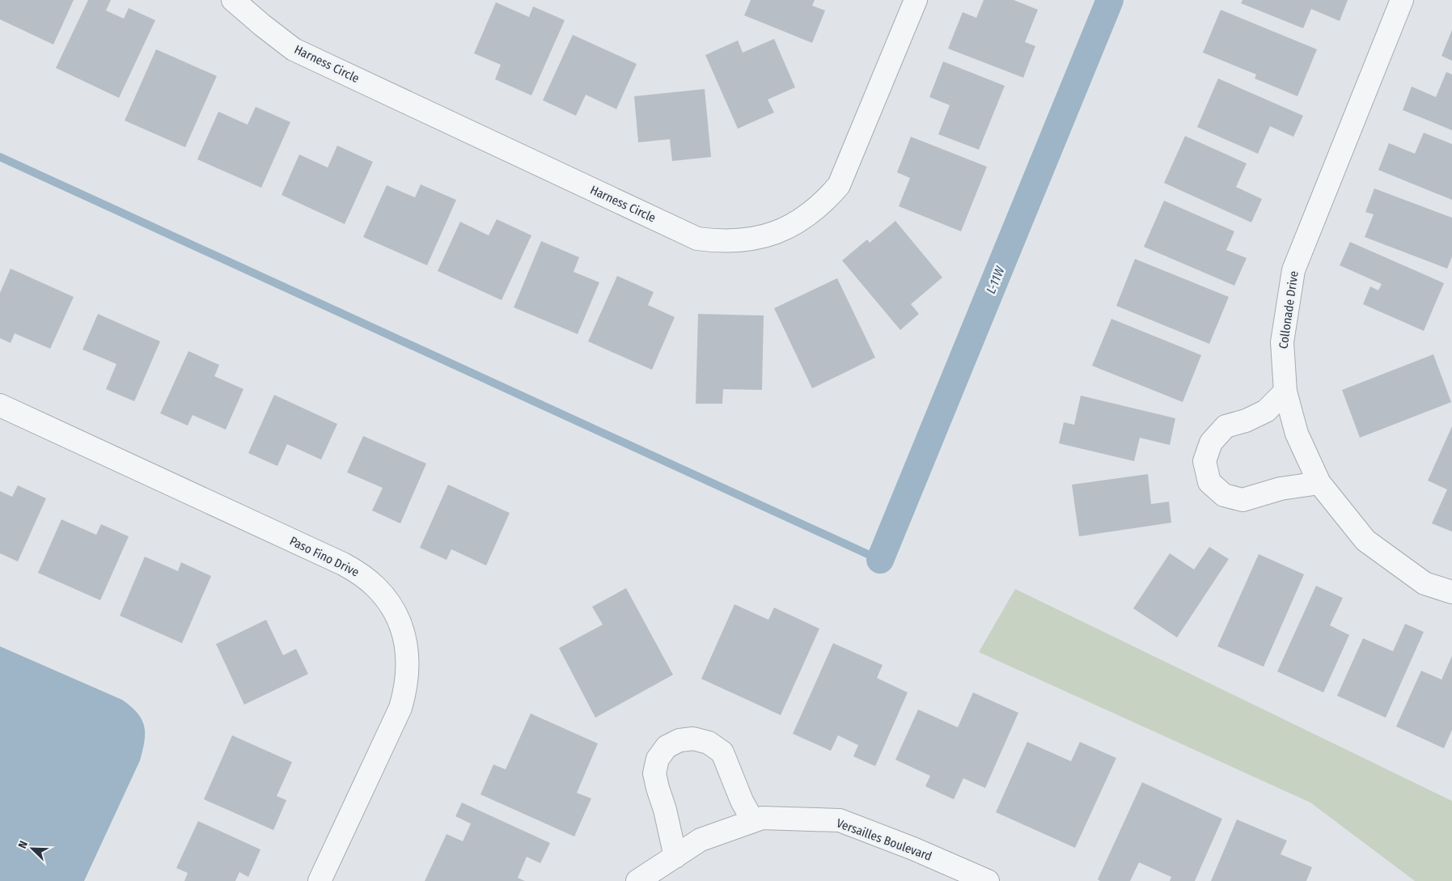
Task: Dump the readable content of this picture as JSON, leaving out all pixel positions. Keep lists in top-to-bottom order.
{
  "streets": {
    "street": [
      "Harness Circle",
      "Collonade Drive",
      "Paso Fino Drive",
      "Versailles Boulevard"
    ]
  },
  "water": ["L-11W"],
  "north": "top left"
}
